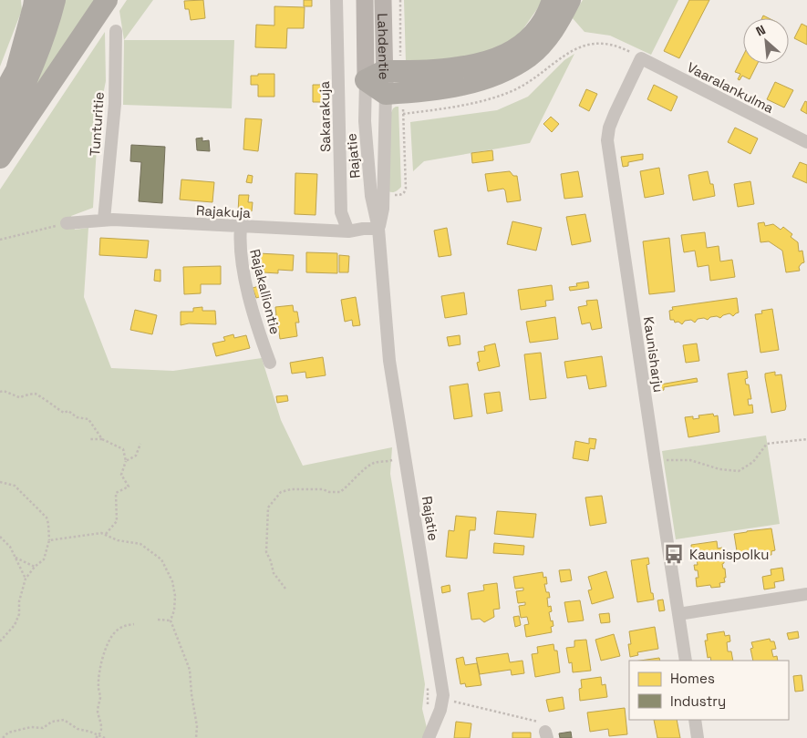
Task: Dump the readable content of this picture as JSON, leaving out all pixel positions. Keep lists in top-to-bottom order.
{
  "streets": {
    "main road": ["Lahdentie"],
    "street": [
      "Vaaralankulma",
      "Sakarakuja",
      "Tunturitie",
      "Rajatie",
      "Rajakuja",
      "Rajakalliontie",
      "Kaunisharju"
    ]
  },
  "crossings": [
    ["Lahdentie", "Rajatie"],
    ["Vaaralankulma", "Kaunisharju"],
    ["Sakarakuja", "Rajakuja"],
    ["Tunturitie", "Rajakuja"],
    ["Rajatie", "Rajakuja"],
    ["Rajakuja", "Rajakalliontie"]
  ],
  "places": {
    "bus stop": ["Kaunispolku"]
  },
  "legend": ["Homes", "Industry"],
  "north": "top left"
}
